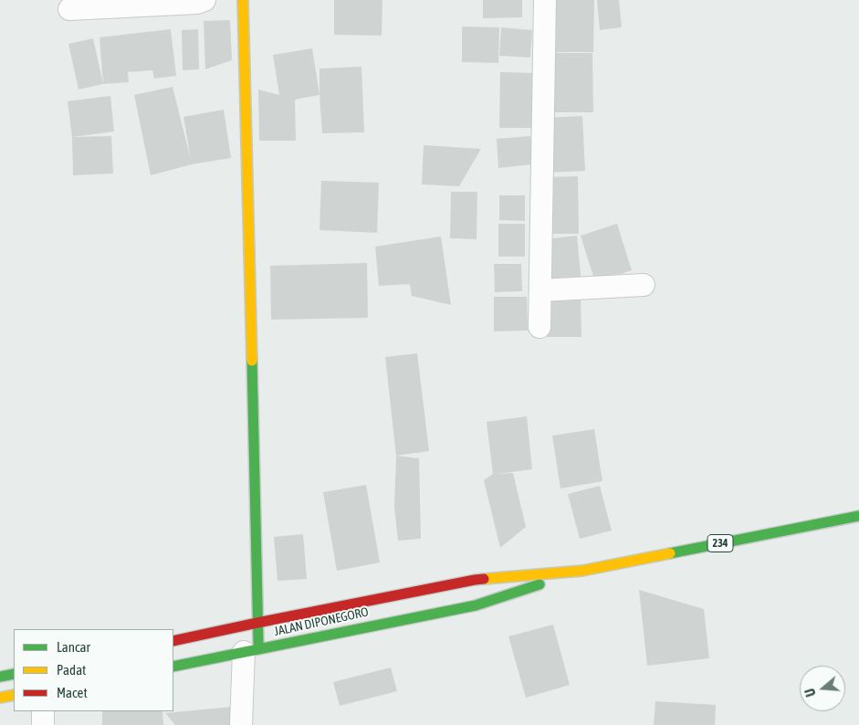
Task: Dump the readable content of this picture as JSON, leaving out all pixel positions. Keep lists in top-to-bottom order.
{
  "streets": {
    "main road": ["234", "JALAN DIPONEGORO"]
  },
  "crossings": [
    ["234", "JALAN DIPONEGORO"]
  ],
  "legend": ["Lancar", "Padat", "Macet"],
  "north": "left"
}
